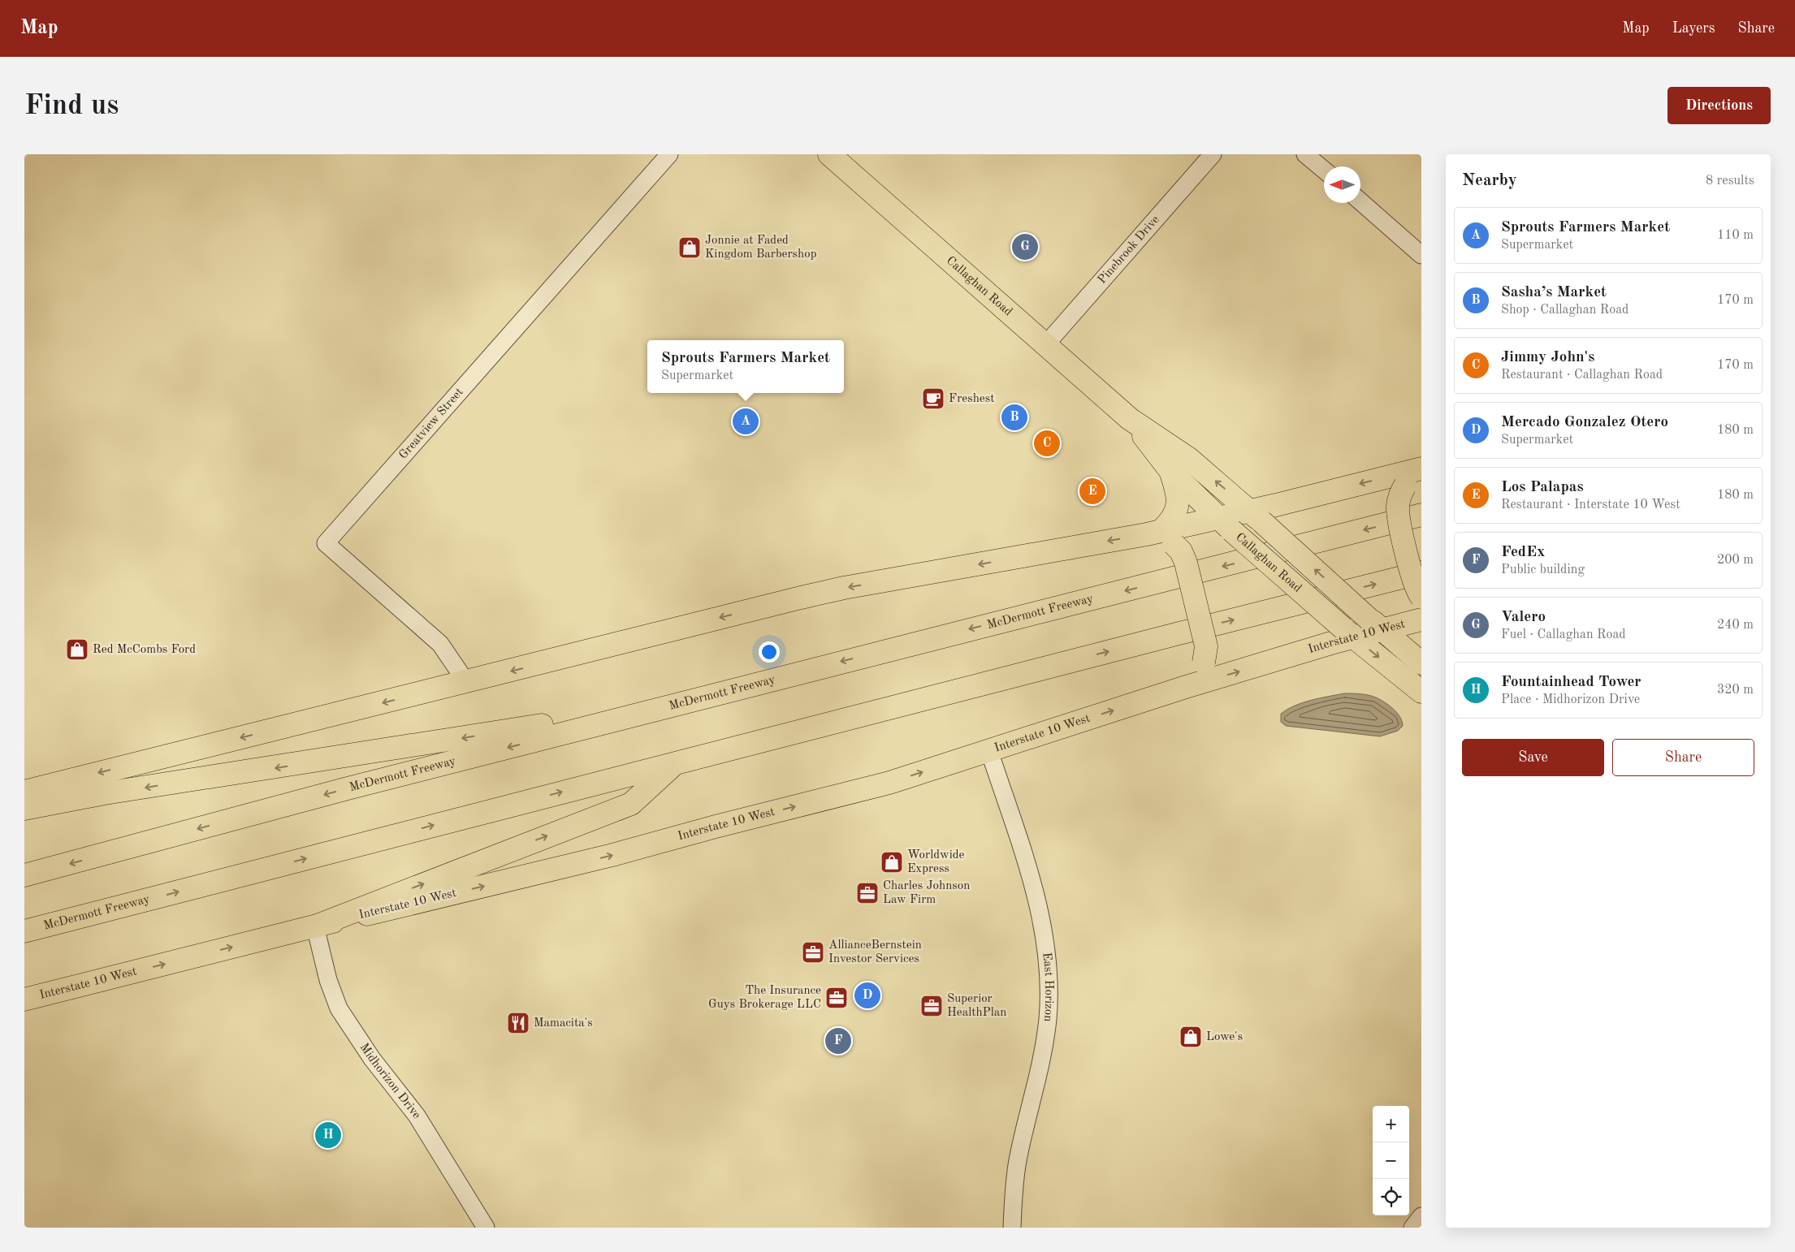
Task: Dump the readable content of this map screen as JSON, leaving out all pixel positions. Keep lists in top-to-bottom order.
{
  "streets": {
    "main road": ["Callaghan Road", "McDermott Freeway", "Interstate 10 West"],
    "street": [
      "Pinebrook Drive",
      "Greatview Street",
      "East Horizon",
      "Midhorizon Drive"
    ]
  },
  "crossings": [
    ["Pinebrook Drive", "Callaghan Road"],
    ["Callaghan Road", "Interstate 10 West"],
    ["Interstate 10 West", "East Horizon"],
    ["Interstate 10 West", "Midhorizon Drive"]
  ],
  "places": {
    "shop": [
      "Jonnie at Faded Kingdom Barbershop",
      "Red McCombs Ford",
      "Worldwide Express",
      "Lowe's"
    ],
    "cafe": ["Freshest"],
    "office": [
      "Charles Johnson Law Firm",
      "AllianceBernstein Investor Services",
      "The Insurance Guys Brokerage LLC",
      "Superior HealthPlan"
    ],
    "restaurant": ["Mamacita's"]
  },
  "north": "left",
  "page": {
    "header": "Map",
    "nav": ["Map", "Layers", "Share"],
    "buttons": [
      "Directions",
      ["Save", "Share"]
    ],
    "title": "Find us",
    "heading": ["Nearby", "8 results"],
    "list": [
      {
        "mark": "A",
        "name": "Sprouts Farmers Market",
        "note": "Supermarket",
        "value": "110 m"
      },
      {
        "mark": "B",
        "name": "Sasha’s Market",
        "note": "Shop · Callaghan Road",
        "value": "170 m"
      },
      {
        "mark": "C",
        "name": "Jimmy John's",
        "note": "Restaurant · Callaghan Road",
        "value": "170 m"
      },
      {
        "mark": "D",
        "name": "Mercado Gonzalez Otero",
        "note": "Supermarket",
        "value": "180 m"
      },
      {
        "mark": "E",
        "name": "Los Palapas",
        "note": "Restaurant · Interstate 10 West",
        "value": "180 m"
      },
      {
        "mark": "F",
        "name": "FedEx",
        "note": "Public building",
        "value": "200 m"
      },
      {
        "mark": "G",
        "name": "Valero",
        "note": "Fuel · Callaghan Road",
        "value": "240 m"
      },
      {
        "mark": "H",
        "name": "Fountainhead Tower",
        "note": "Place · Midhorizon Drive",
        "value": "320 m"
      }
    ],
    "pins": [
      "G",
      "B",
      "A",
      "C",
      "E",
      "D",
      "F",
      "H"
    ],
    "popup": ["Sprouts Farmers Market", "Supermarket"],
    "map_buttons": ["+", "−"]
  }
}
